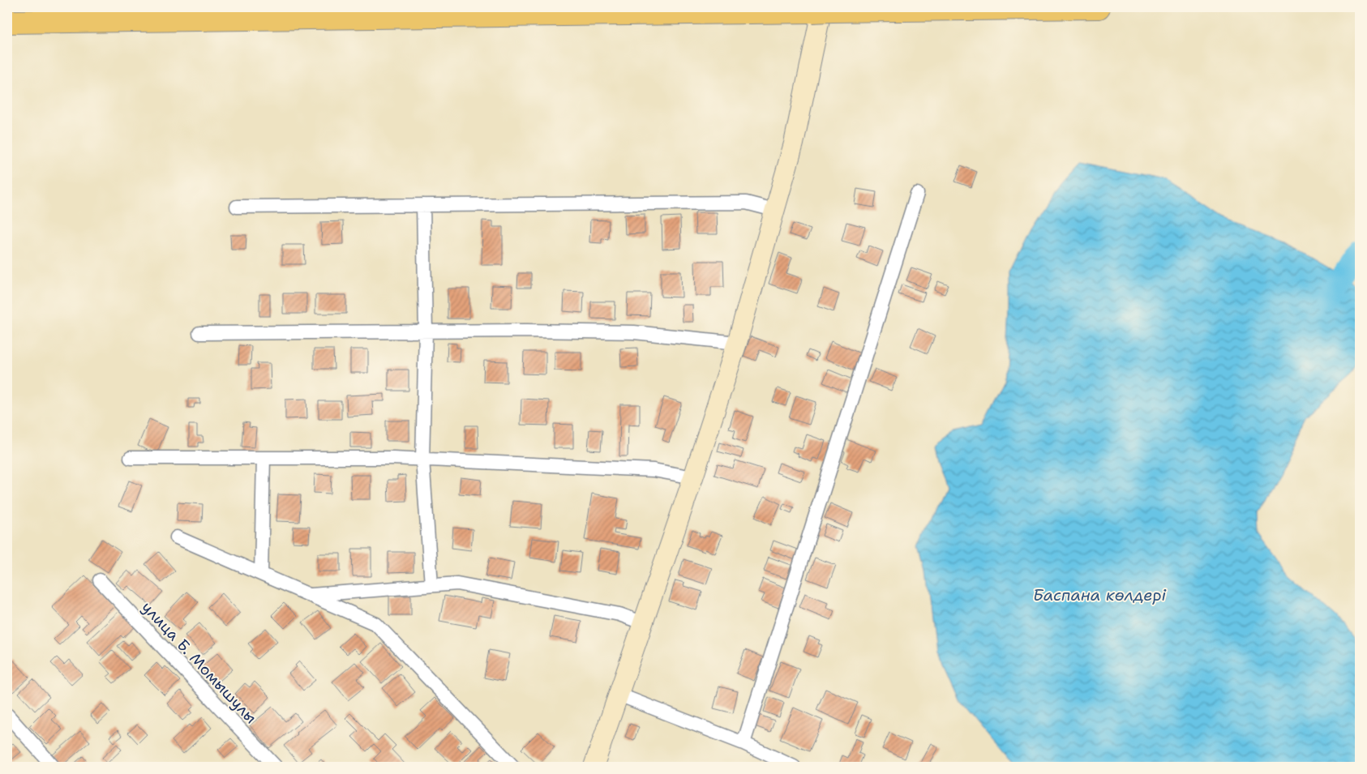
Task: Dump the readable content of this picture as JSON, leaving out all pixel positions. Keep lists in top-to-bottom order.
{
  "streets": {
    "street": ["улица Б. Момышулы"]
  },
  "water": ["Баспана көлдері"]
}
